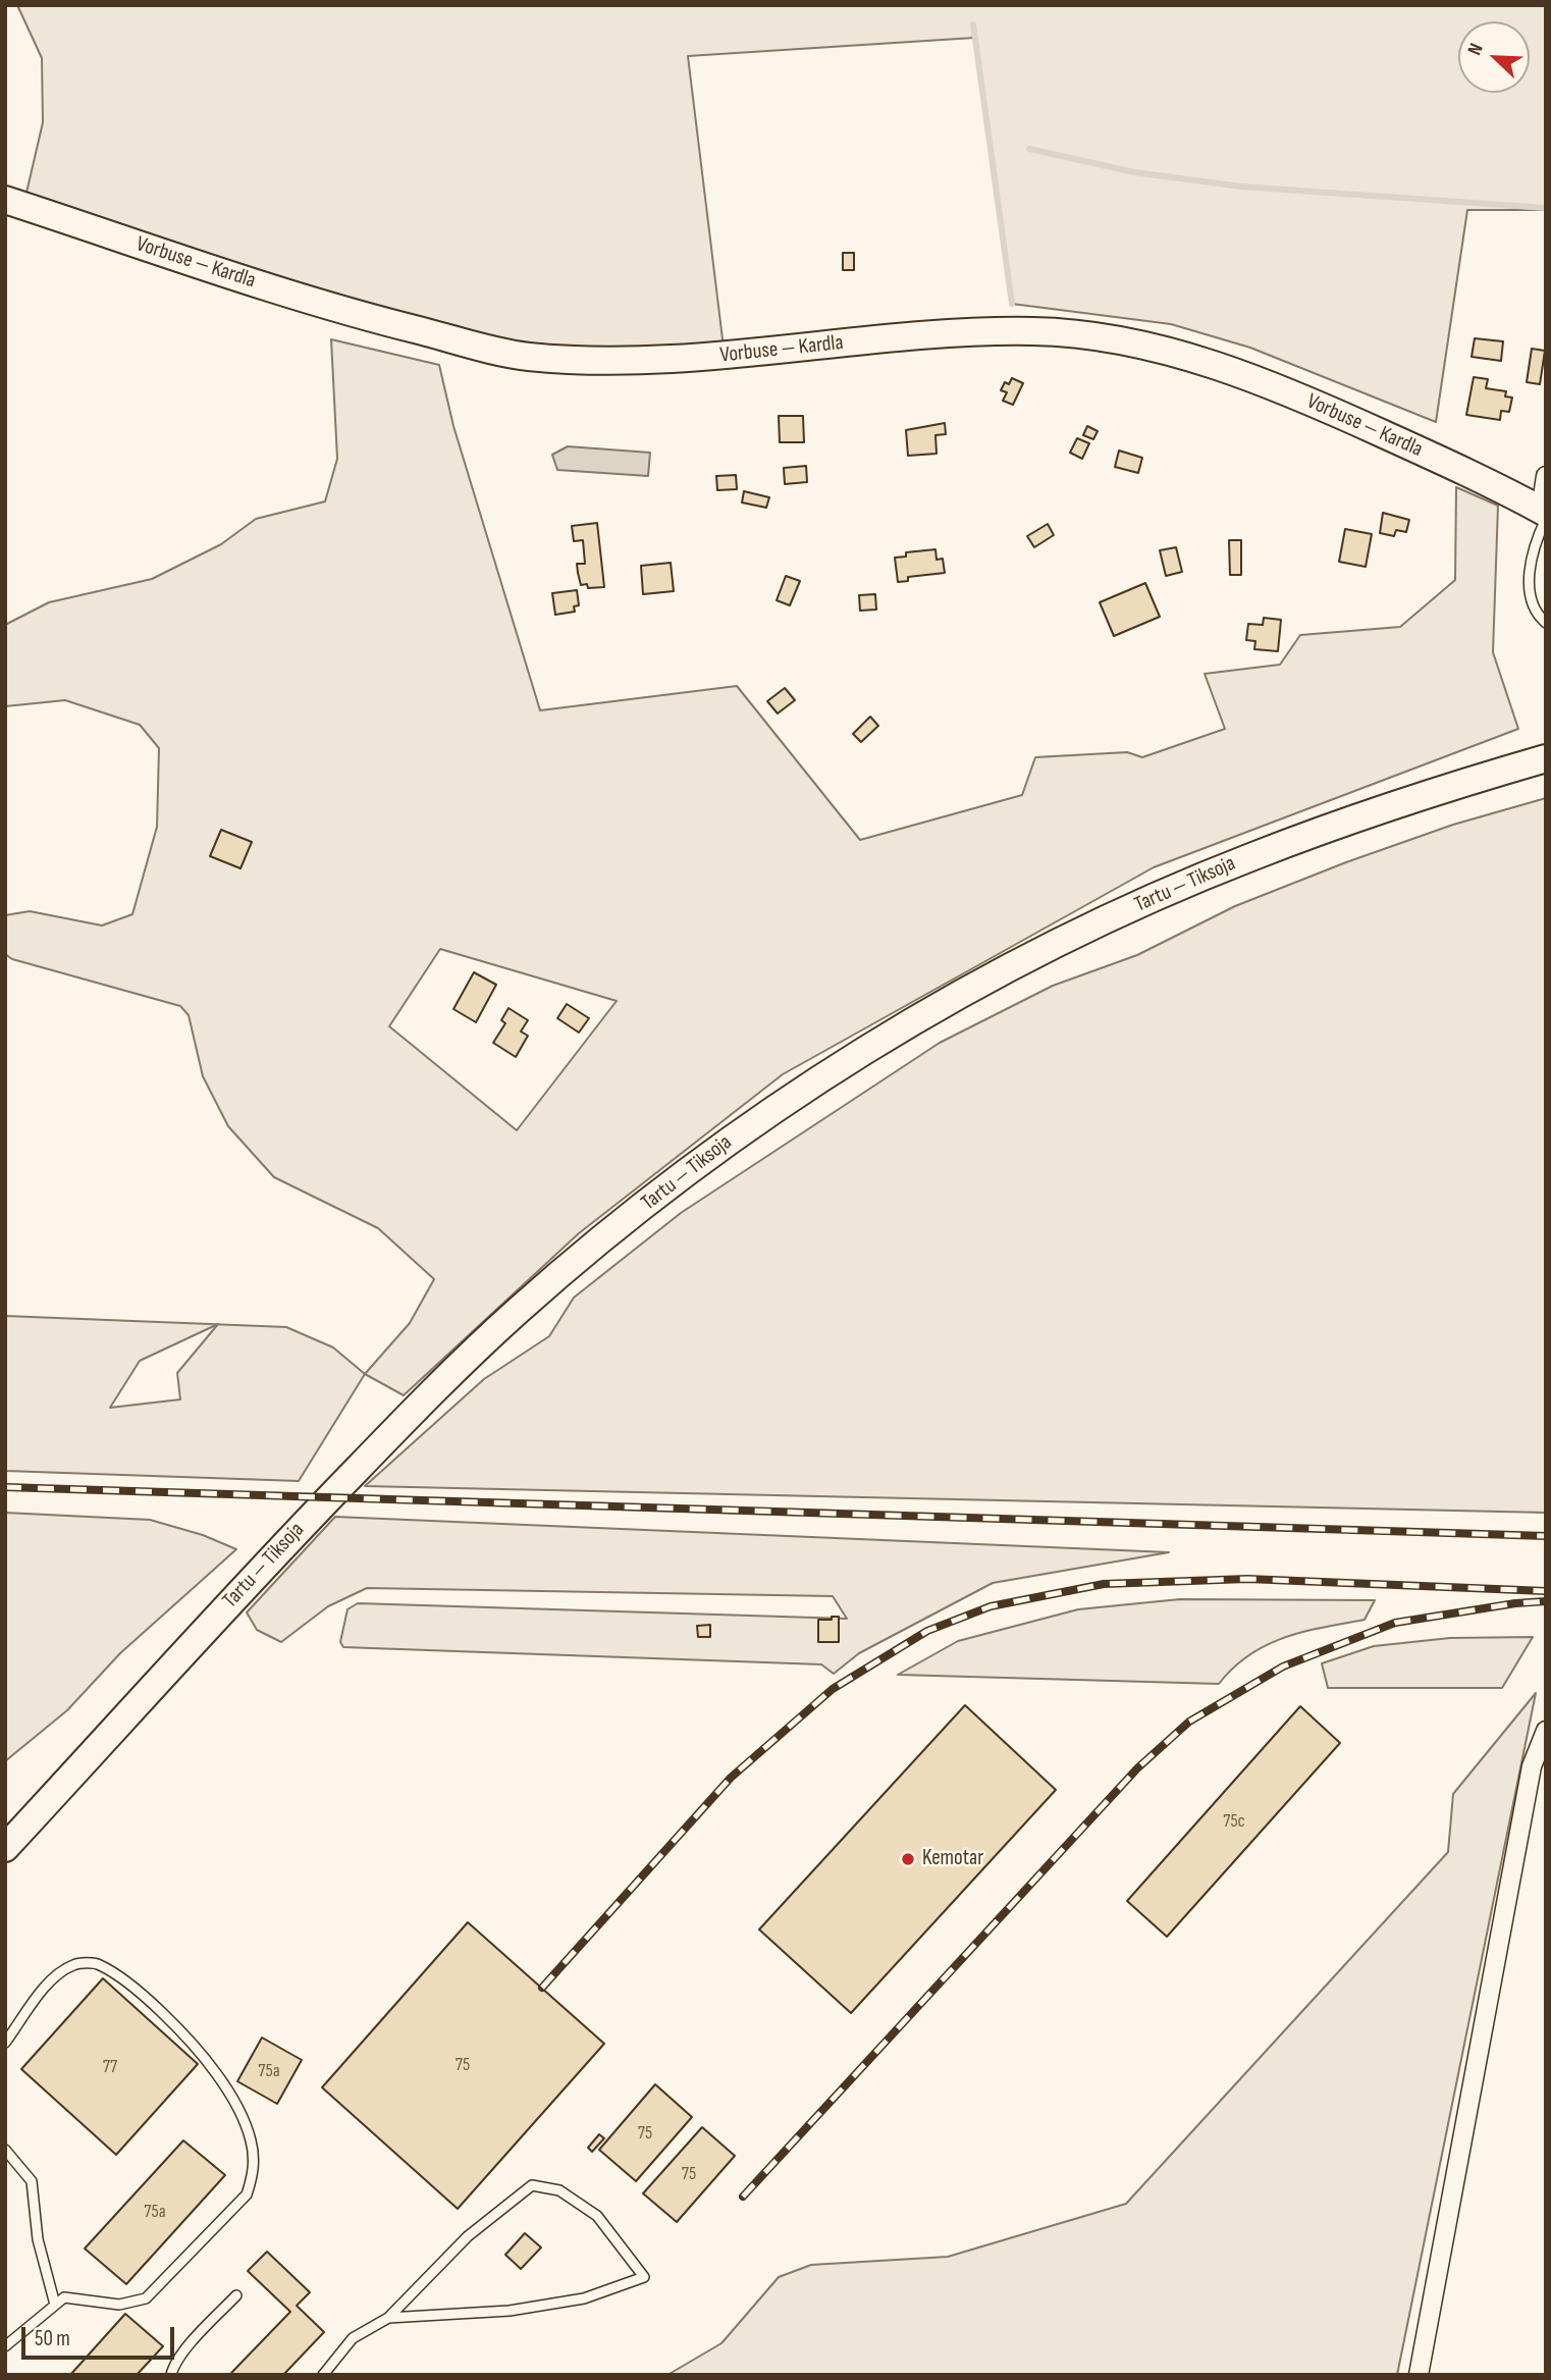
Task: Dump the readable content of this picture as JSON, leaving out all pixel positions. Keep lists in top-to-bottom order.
{
  "streets": {
    "main road": ["Vorbuse — Kardla", "Tartu — Tiksoja"]
  },
  "places": ["Kemotar"],
  "house_numbers": [
    "75c",
    "75",
    "77",
    "75a",
    "75",
    "75",
    "75a"
  ],
  "scale_bar": "50 m",
  "north": "top left"
}
